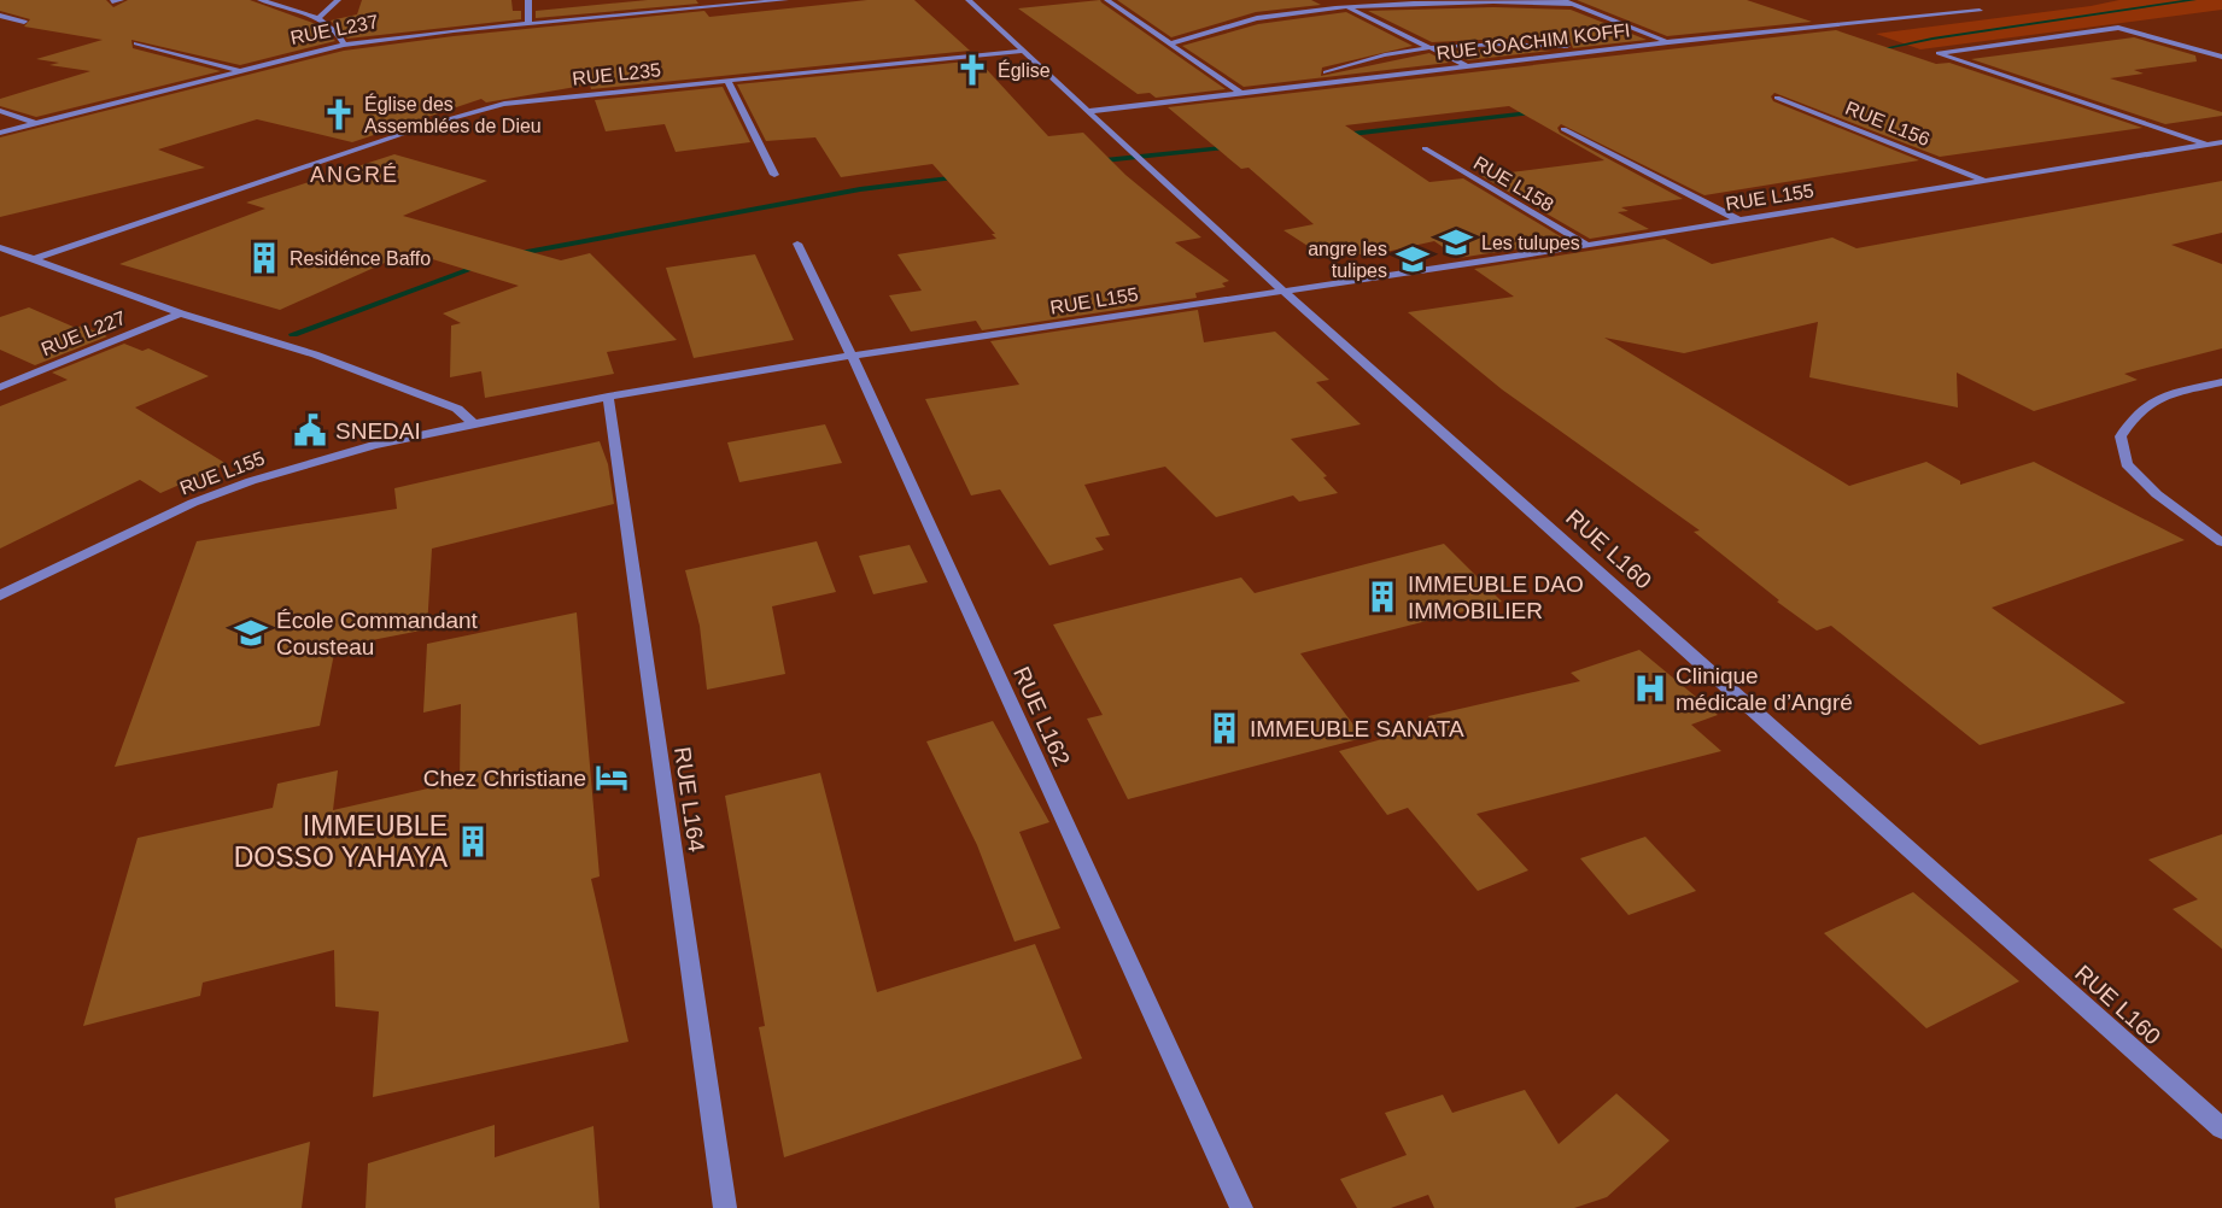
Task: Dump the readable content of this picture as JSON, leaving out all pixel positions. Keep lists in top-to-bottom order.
{
  "streets": {
    "street": [
      "RUE L237",
      "RUE JOACHIM KOFFI",
      "RUE L235",
      "RUE L156",
      "RUE L158",
      "RUE L155",
      "RUE L227",
      "RUE L160",
      "RUE L162",
      "RUE L164"
    ]
  },
  "crossings": [
    ["RUE JOACHIM KOFFI", "RUE L160"],
    ["RUE L235", "RUE L160"],
    ["RUE L156", "RUE L155"],
    ["RUE L158", "RUE L155"],
    ["RUE L155", "RUE L160"],
    ["RUE L155", "RUE L162"],
    ["RUE L155", "RUE L164"]
  ],
  "districts": ["ANGRÉ"],
  "places": {
    "church": ["Église", "Église des Assemblées de Dieu"],
    "school or university": ["Les tulupes", "angre les tulipes", "École Commandant Cousteau"],
    "building": [
      "Residénce Baffo",
      "IMMEUBLE DAO IMMOBILIER",
      "IMMEUBLE SANATA",
      "IMMEUBLE DOSSO YAHAYA"
    ],
    "public building": ["SNEDAI"],
    "hospital": ["Clinique médicale d’Angré"],
    "hotel": ["Chez Christiane"]
  }
}
